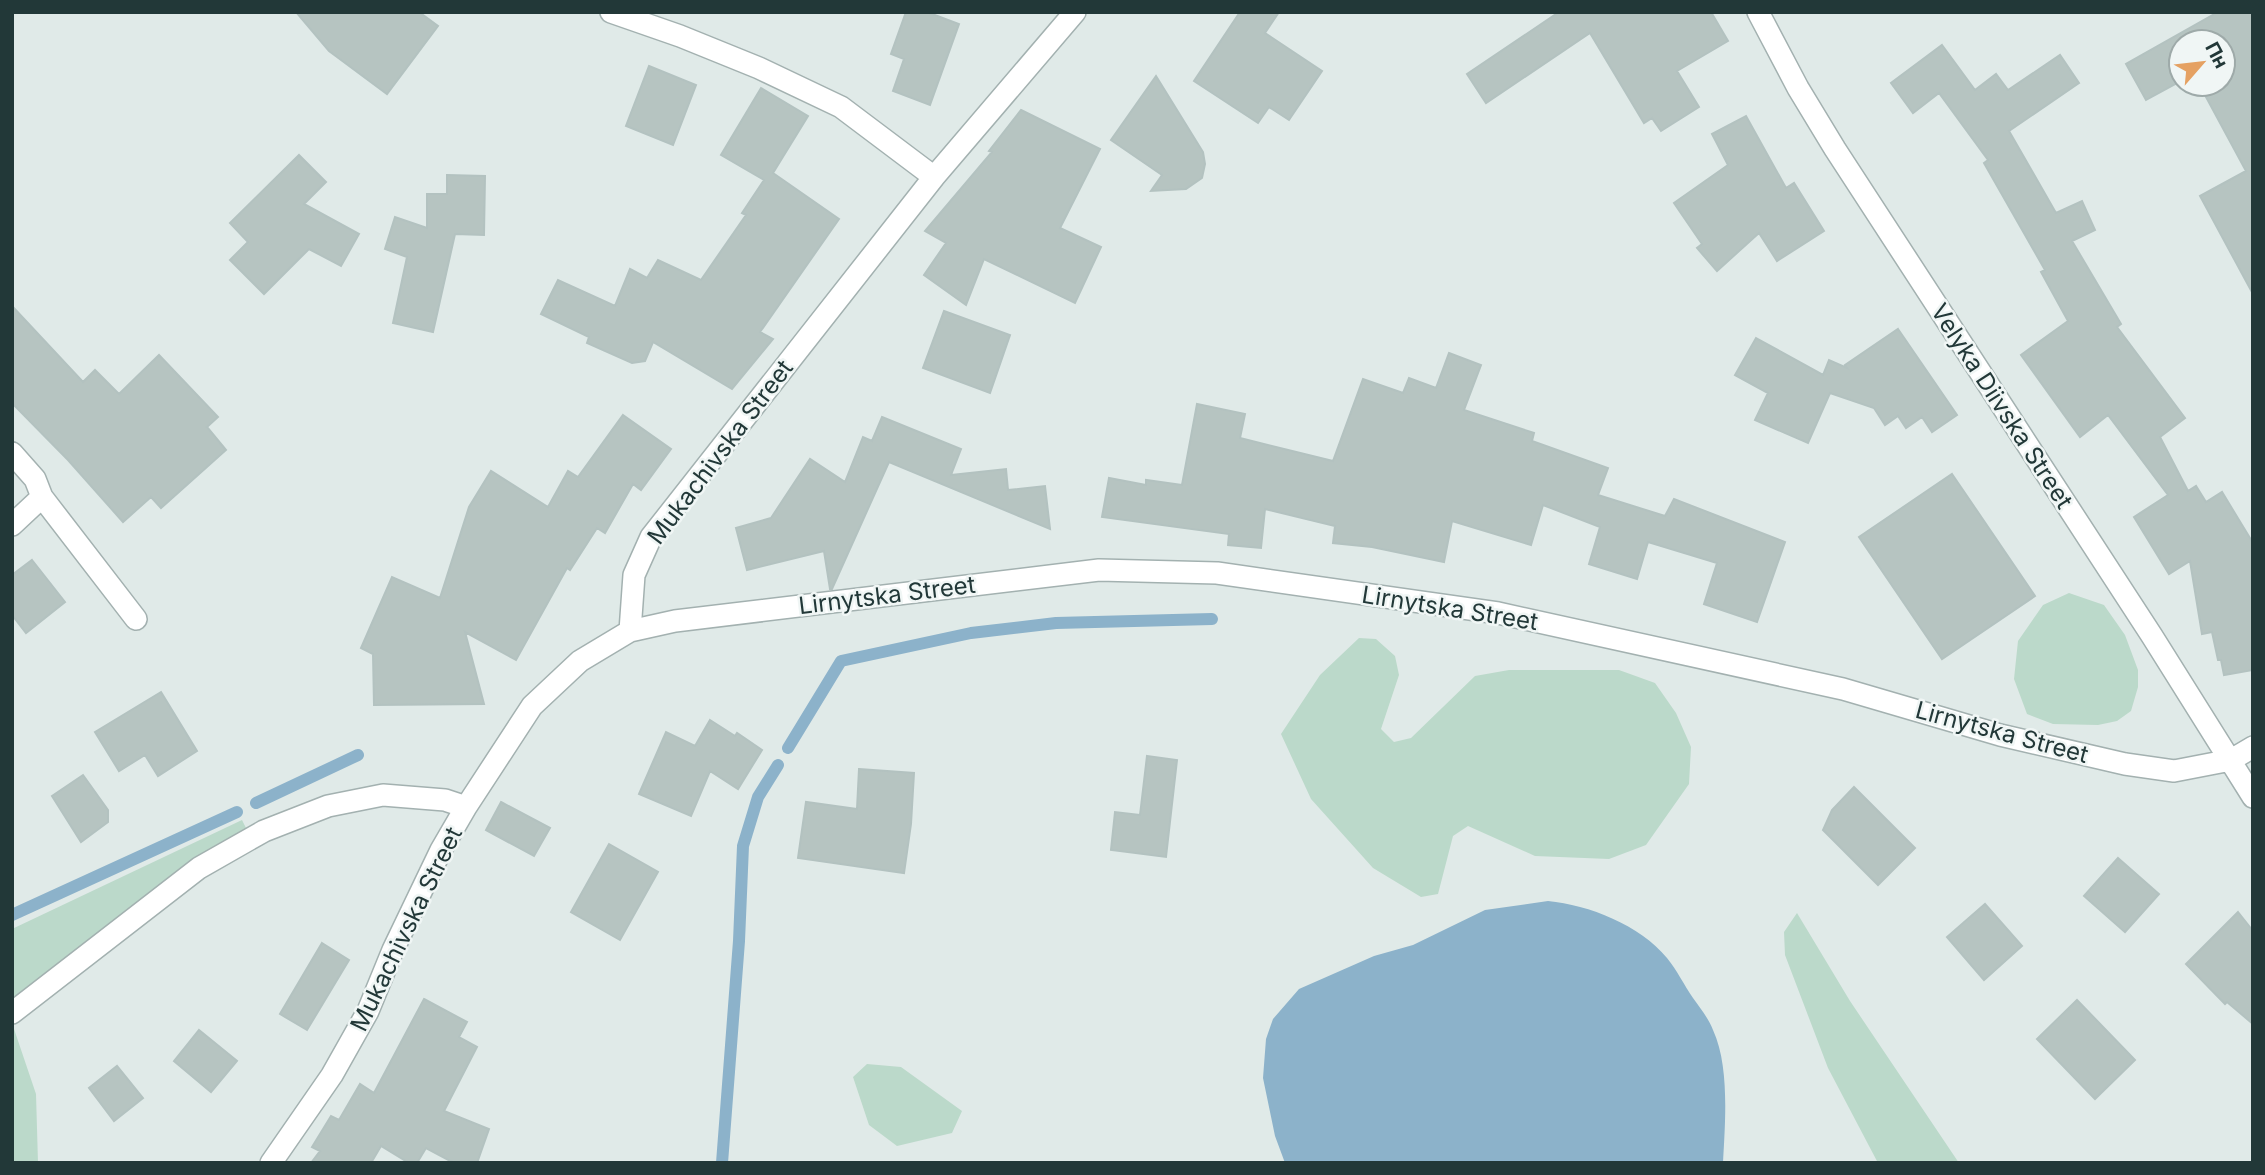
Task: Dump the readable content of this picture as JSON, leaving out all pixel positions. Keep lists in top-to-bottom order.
{
  "streets": {
    "street": ["Velyka Diivska Street", "Mukachivska Street", "Lirnytska Street"]
  },
  "crossings": [
    ["Velyka Diivska Street", "Lirnytska Street"],
    ["Mukachivska Street", "Lirnytska Street"]
  ],
  "north": "top right"
}
